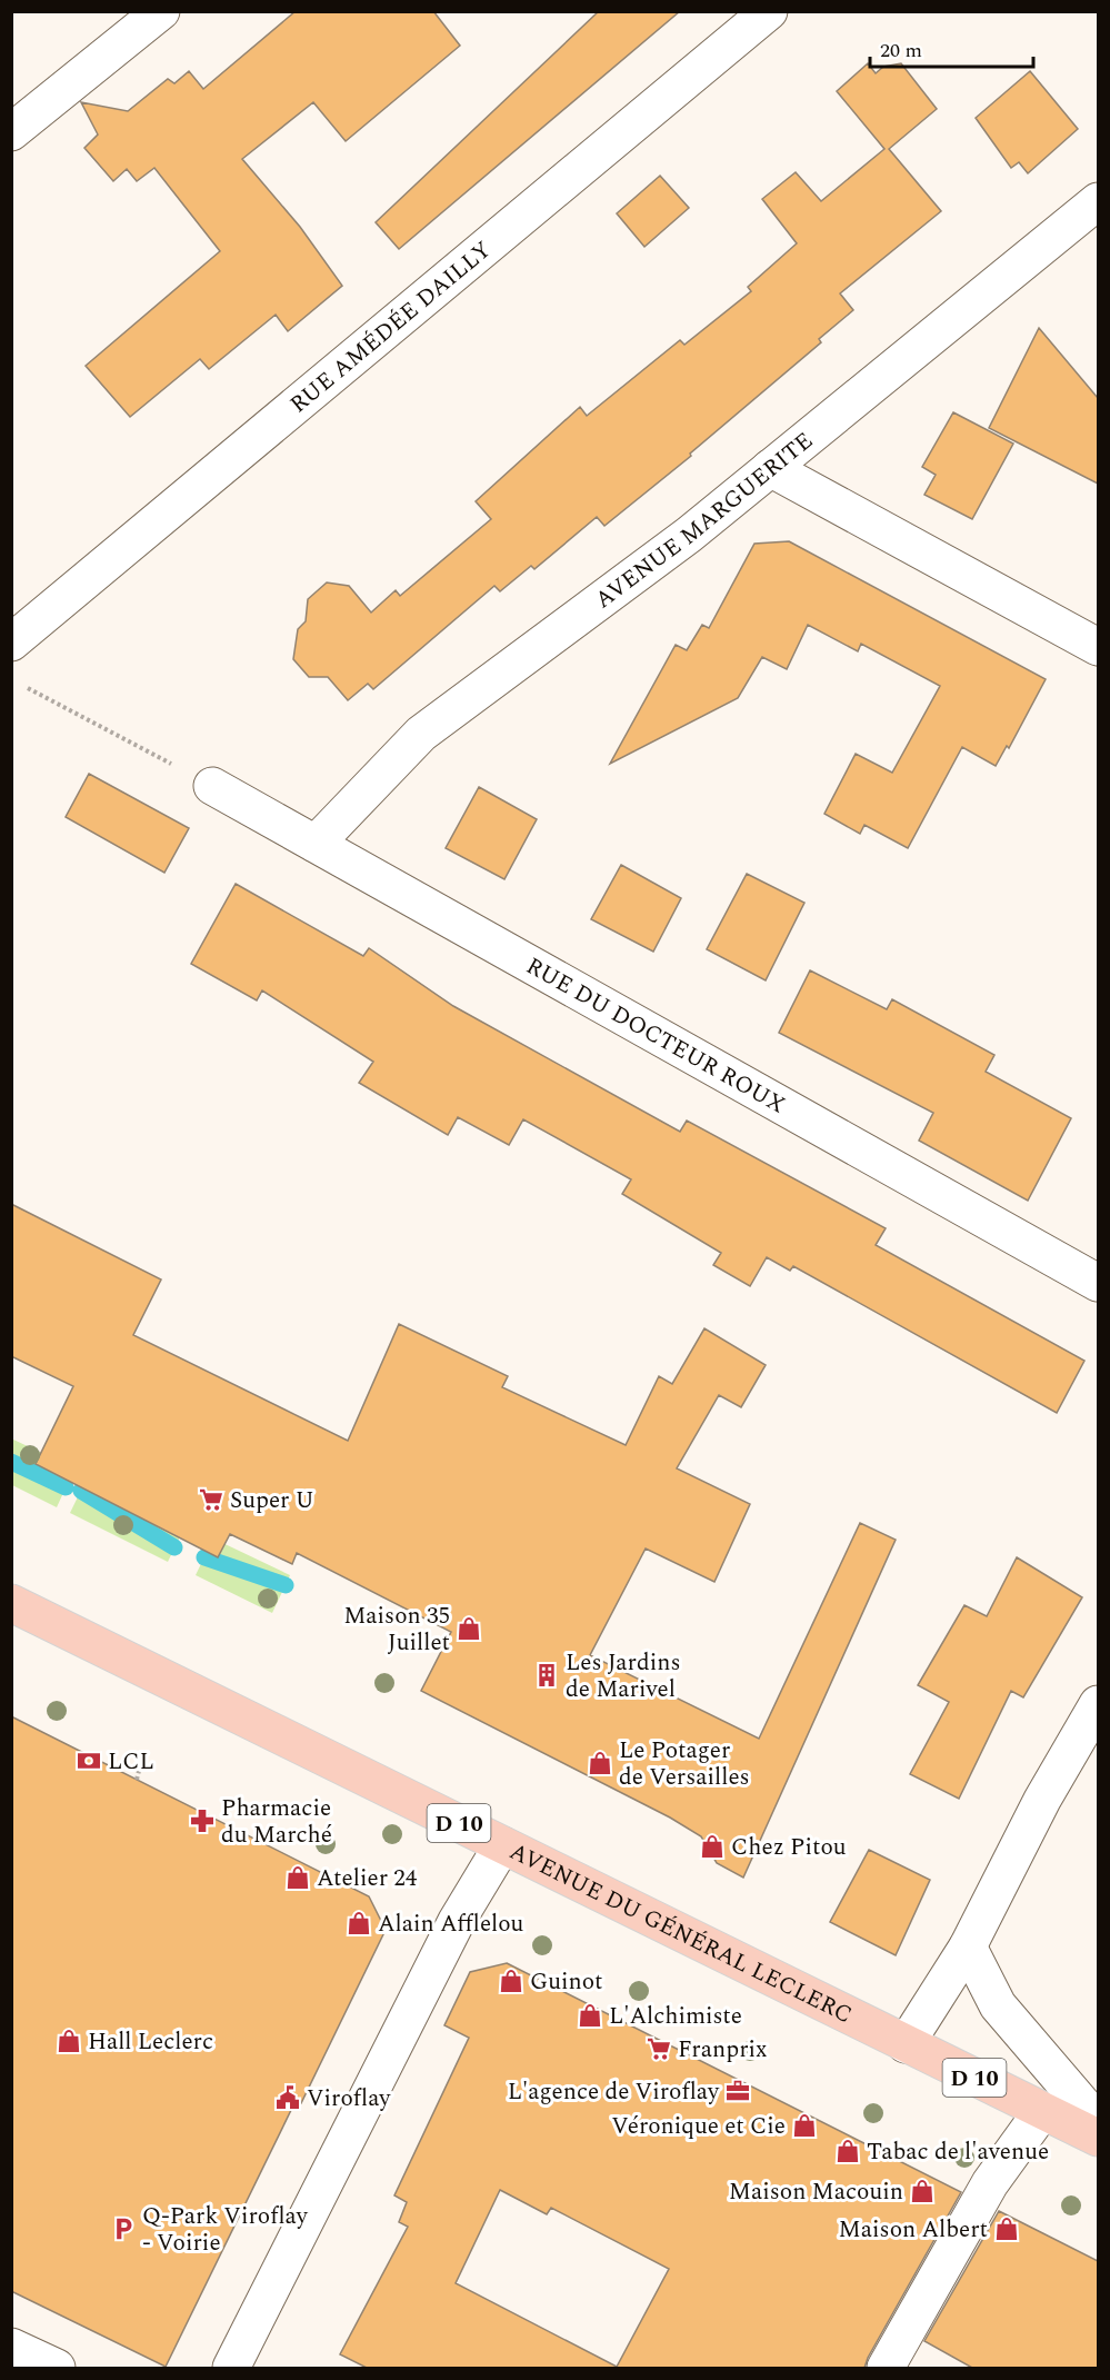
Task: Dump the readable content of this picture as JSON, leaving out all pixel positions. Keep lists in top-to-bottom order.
{
  "streets": {
    "main road": ["D 10", "AVENUE DU GÉNÉRAL LECLERC"],
    "street": ["RUE AMÉDÉE DAILLY", "AVENUE MARGUERITE", "RUE DU DOCTEUR ROUX"]
  },
  "crossings": [
    ["AVENUE MARGUERITE", "RUE DU DOCTEUR ROUX"]
  ],
  "places": {
    "supermarket": ["Super U", "Franprix"],
    "shop": [
      "Maison 35 Juillet",
      "Le Potager de Versailles",
      "Chez Pitou",
      "Atelier 24",
      "Alain Afflelou",
      "Guinot",
      "L'Alchimiste",
      "Hall Leclerc",
      "Véronique et Cie",
      "Tabac de l'avenue",
      "Maison Macouin",
      "Maison Albert"
    ],
    "building": ["Les Jardins de Marivel"],
    "bank": ["LCL"],
    "pharmacy": ["Pharmacie du Marché"],
    "office": ["L'agence de Viroflay"],
    "public building": ["Viroflay"],
    "parking": ["Q-Park Viroflay - Voirie"]
  },
  "scale_bar": "20 m"
}
